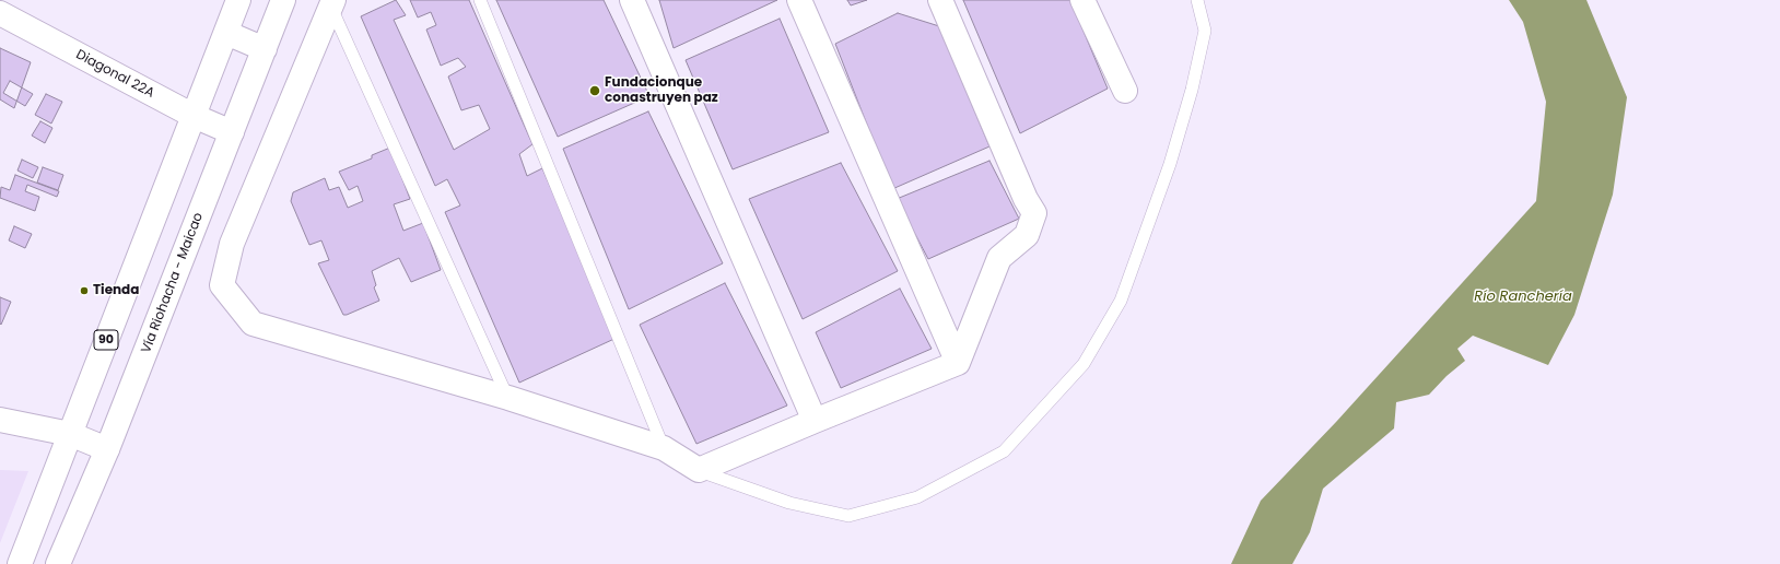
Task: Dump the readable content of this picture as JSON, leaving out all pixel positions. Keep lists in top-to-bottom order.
{
  "streets": {
    "main road": ["Diagonal 22A", "Vía Riohacha - Maicao", "90"]
  },
  "crossings": [
    ["Diagonal 22A", "Vía Riohacha - Maicao"],
    ["Diagonal 22A", "90"]
  ],
  "water": ["Río Ranchería"],
  "places": ["Fundacionque conastruyen paz", "Tienda"]
}
